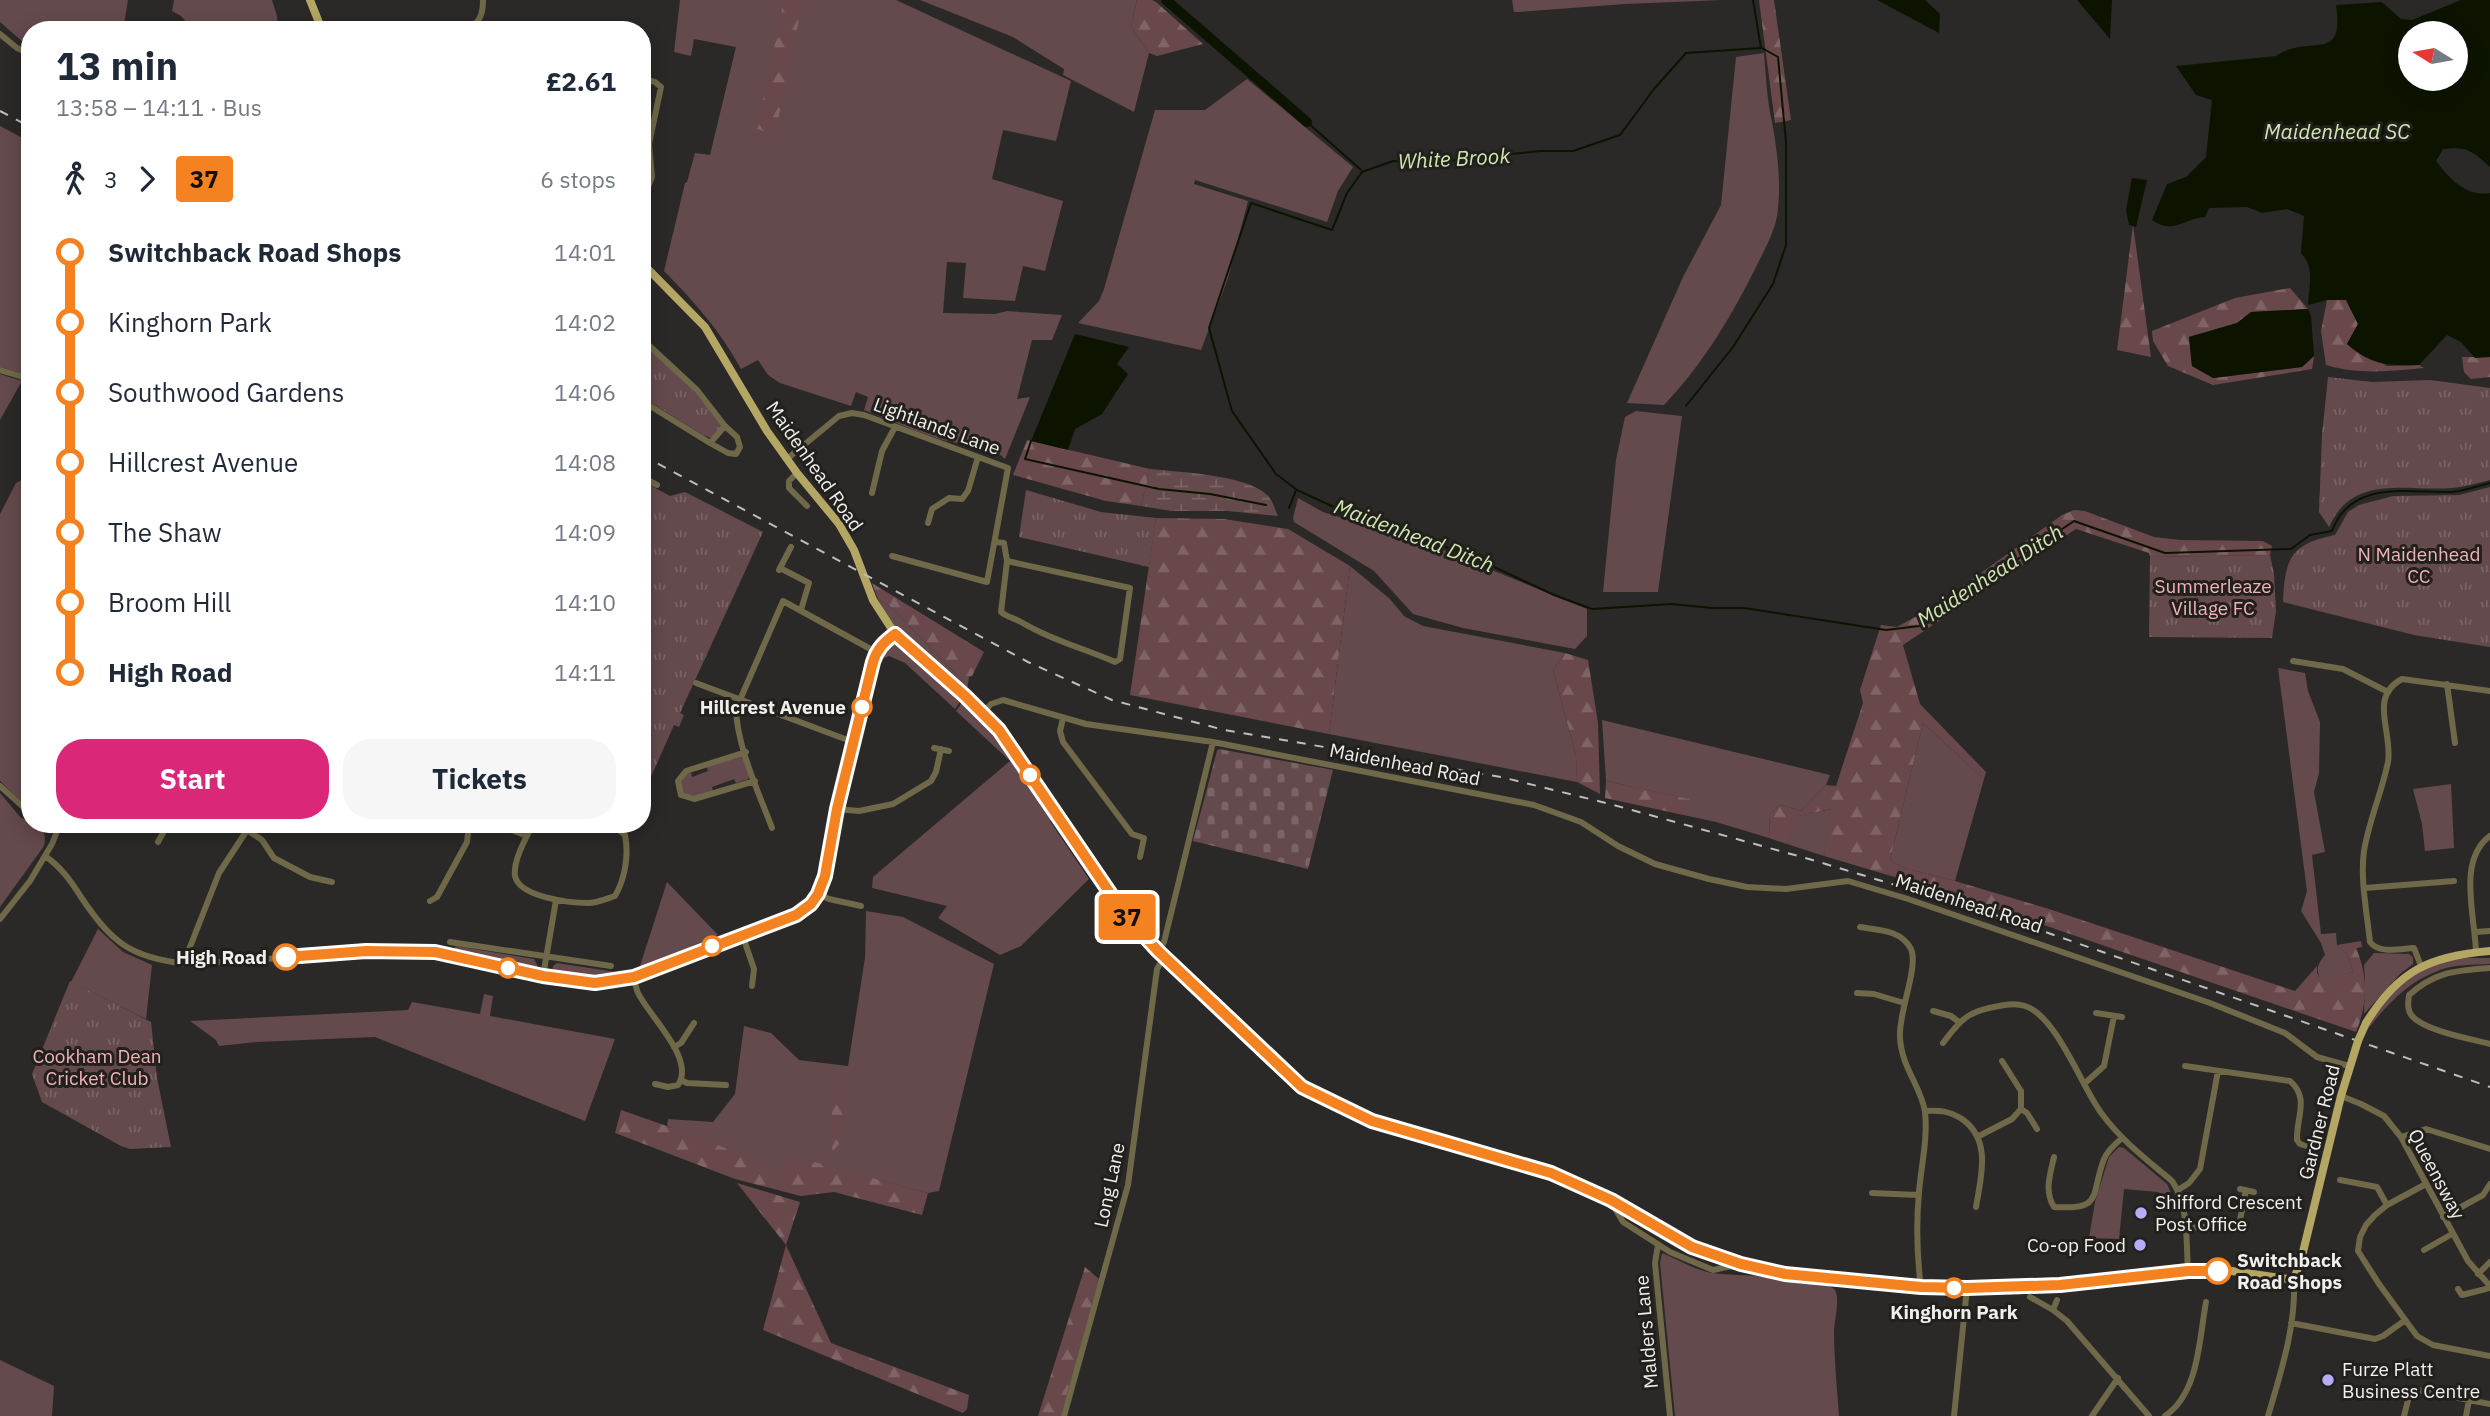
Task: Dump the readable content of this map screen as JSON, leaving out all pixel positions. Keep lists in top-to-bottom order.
{
  "streets": {
    "main road": ["Maidenhead Road", "Gardner Road"],
    "street": [
      "Lightlands Lane",
      "Queensway",
      "Long Lane",
      "Malders Lane"
    ]
  },
  "crossings": [
    ["Lightlands Lane", "Maidenhead Road"],
    ["Maidenhead Road", "Gardner Road"],
    ["Maidenhead Road", "Long Lane"],
    ["Gardner Road", "Queensway"]
  ],
  "water": ["Maidenhead SC", "White Brook", "Maidenhead Ditch"],
  "parks": ["N Maidenhead CC", "Summerleaze Village FC", "Cookham Dean Cricket Club"],
  "places": [
    "Hillcrest Avenue",
    "High Road",
    "Shifford Crescent Post Office",
    "Co-op Food",
    "Switchback Road Shops",
    "Kinghorn Park",
    "Furze Platt Business Centre"
  ],
  "lines": ["bus line 37"],
  "north": "left",
  "page": {
    "on_map": "37",
    "heading": ["13 min", "13:58 – 14:11 · Bus", "£2.61"],
    "legs": ["3", "37", "6 stops"],
    "list": [
      {
        "name": "Switchback Road Shops",
        "value": "14:01"
      },
      {
        "name": "Kinghorn Park",
        "value": "14:02"
      },
      {
        "name": "Southwood Gardens",
        "value": "14:06"
      },
      {
        "name": "Hillcrest Avenue",
        "value": "14:08"
      },
      {
        "name": "The Shaw",
        "value": "14:09"
      },
      {
        "name": "Broom Hill",
        "value": "14:10"
      },
      {
        "name": "High Road",
        "value": "14:11"
      }
    ],
    "buttons": ["Start", "Tickets"]
  }
}
